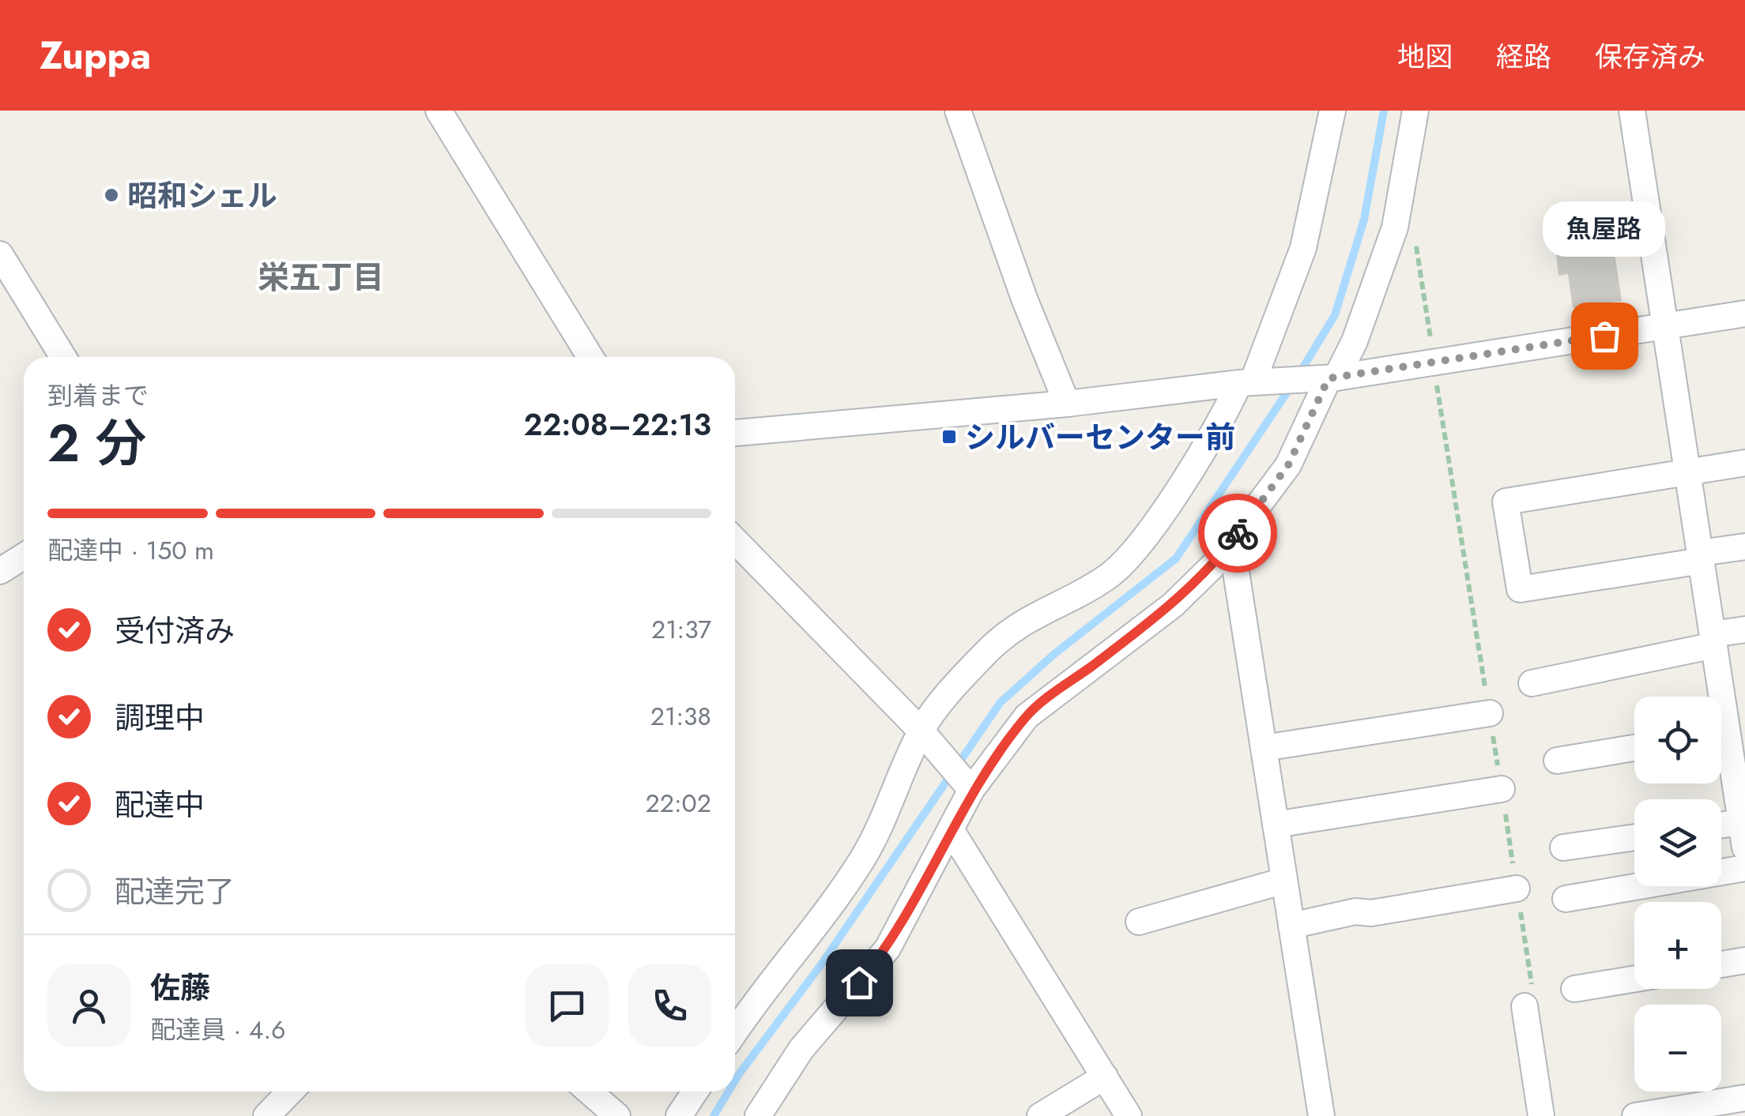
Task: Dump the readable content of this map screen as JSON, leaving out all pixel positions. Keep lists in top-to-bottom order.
{
  "districts": ["栄五丁目"],
  "places": {
    "other": ["昭和シェル", "魚屋路"],
    "transit": ["シルバーセンター前"]
  },
  "page": {
    "header": "Zuppa",
    "nav": ["地図", "経路", "保存済み"],
    "bubble": "魚屋路",
    "heading": ["2 分", "到着まで", "22:08–22:13"],
    "panel": ["佐藤", "配達員 · 4.6"],
    "bar": "配達中 · 150 m",
    "list": [
      ["受付済み", "21:37"],
      ["調理中", "21:38"],
      ["配達中", "22:02"],
      "配達完了"
    ],
    "map_buttons": ["+", "−"]
  }
}
